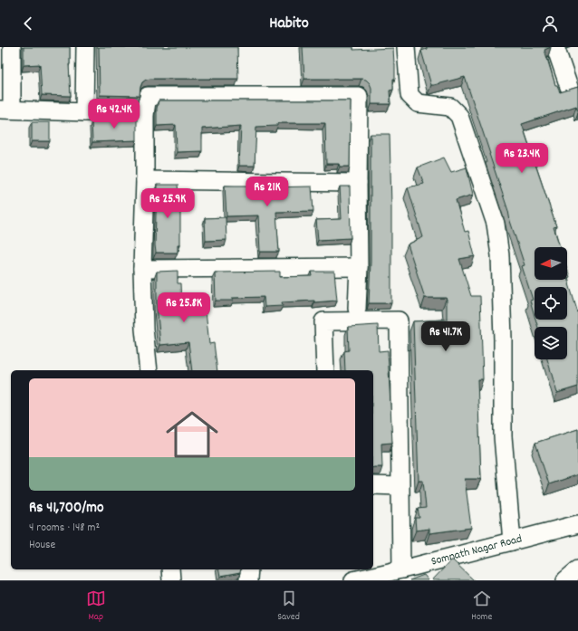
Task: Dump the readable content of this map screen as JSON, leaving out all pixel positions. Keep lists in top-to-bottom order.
{
  "streets": {
    "street": ["Somnath Nagar Road"]
  },
  "north": "left",
  "page": {
    "header": "Habito",
    "price": [
      "Rs 42.4K",
      "Rs 23.4K",
      "Rs 21K",
      "Rs 25.9K",
      "Rs 25.8K",
      "Rs 41.7K"
    ],
    "list": [
      {
        "name": "Rs 41,700/mo",
        "note": "4 rooms · 148 m² · House"
      }
    ],
    "tabs": ["Map", "Saved", "Home"]
  }
}
